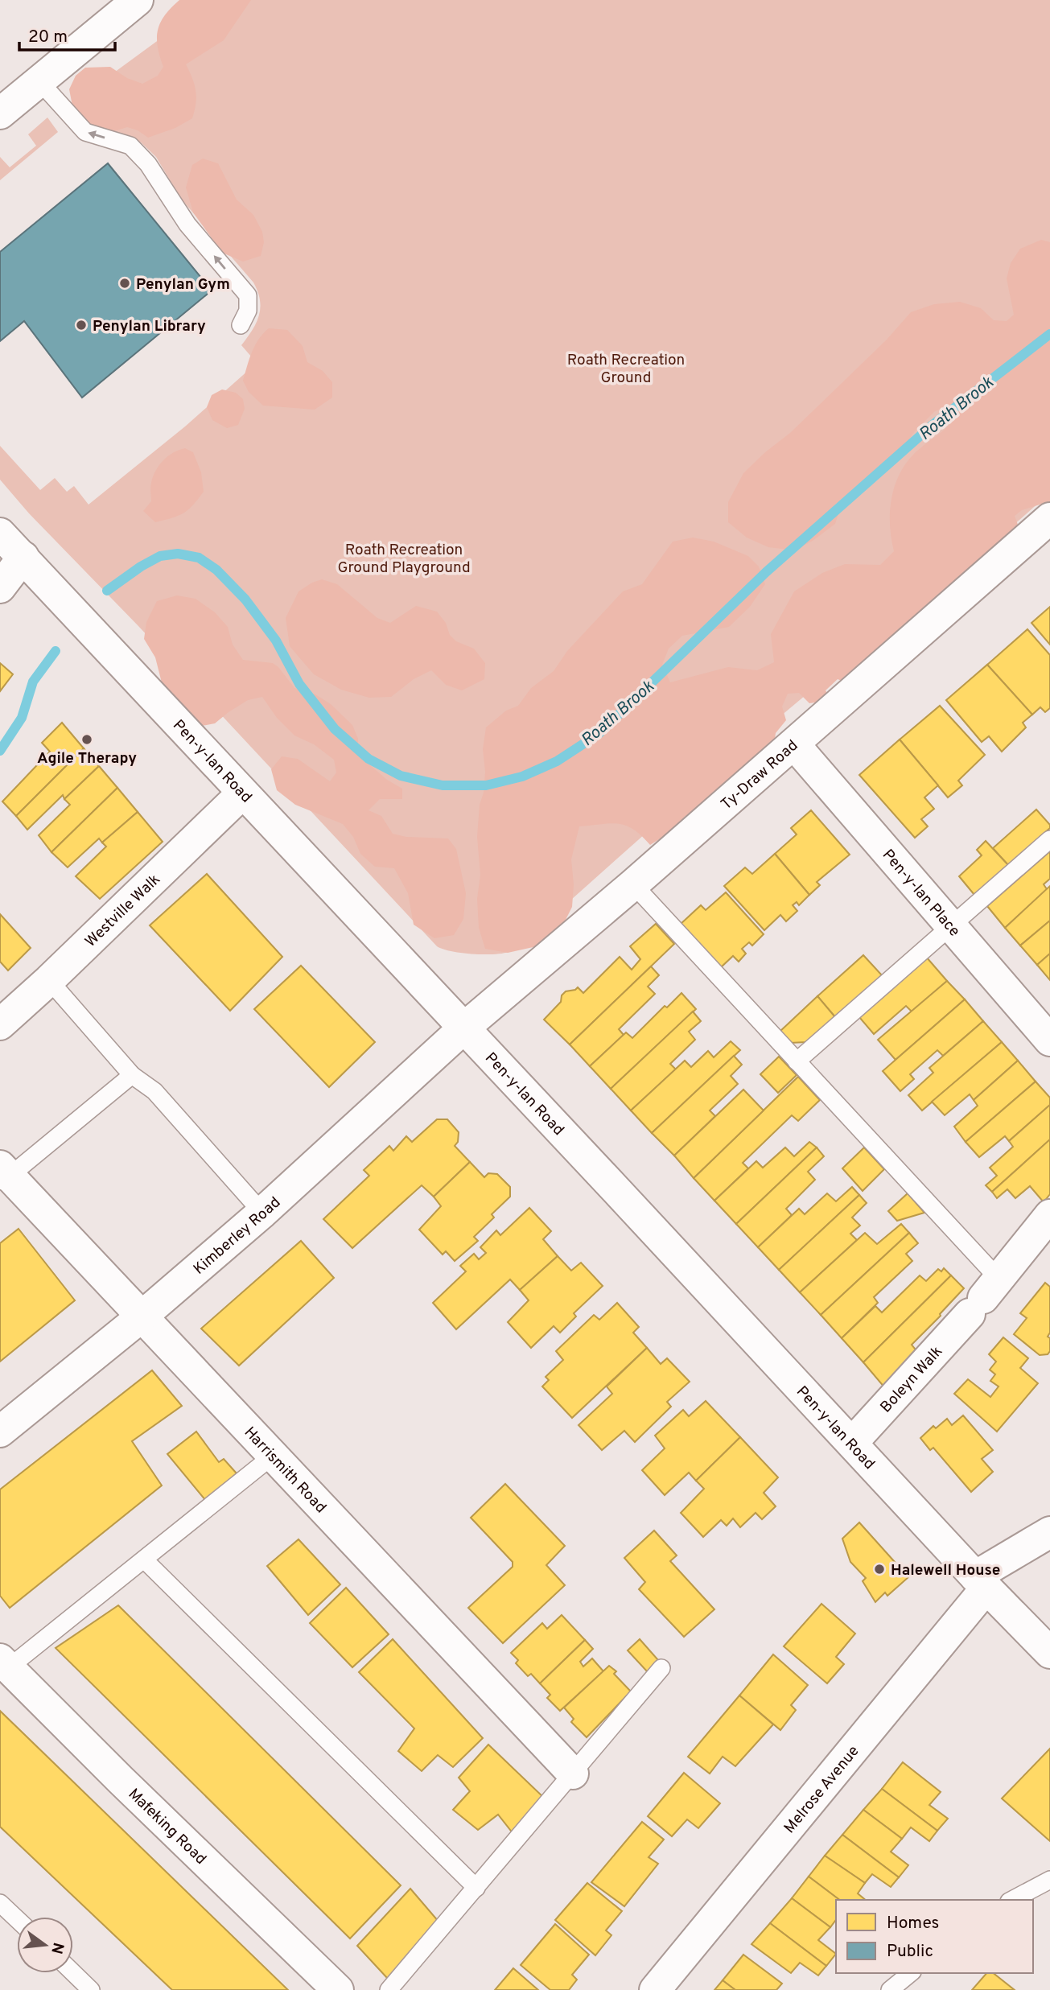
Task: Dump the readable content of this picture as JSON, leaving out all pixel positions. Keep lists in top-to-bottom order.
{
  "streets": {
    "street": [
      "Pen-y-lan Road",
      "Ty-Draw Road",
      "Pen-y-lan Place",
      "Westville Walk",
      "Kimberley Road",
      "Boleyn Walk",
      "Harrismith Road",
      "Melrose Avenue",
      "Mafeking Road"
    ]
  },
  "crossings": [
    ["Pen-y-lan Road", "Ty-Draw Road"],
    ["Pen-y-lan Road", "Westville Walk"],
    ["Pen-y-lan Road", "Kimberley Road"],
    ["Pen-y-lan Road", "Boleyn Walk"],
    ["Pen-y-lan Road", "Melrose Avenue"],
    ["Ty-Draw Road", "Pen-y-lan Place"],
    ["Ty-Draw Road", "Kimberley Road"],
    ["Kimberley Road", "Harrismith Road"]
  ],
  "water": ["Roath Brook"],
  "parks": ["Roath Recreation Ground", "Roath Recreation Ground Playground"],
  "places": [
    "Penylan Gym",
    "Penylan Library",
    "Agile Therapy",
    "Halewell House"
  ],
  "legend": ["Homes", "Public"],
  "scale_bar": "20 m",
  "north": "right"
}
